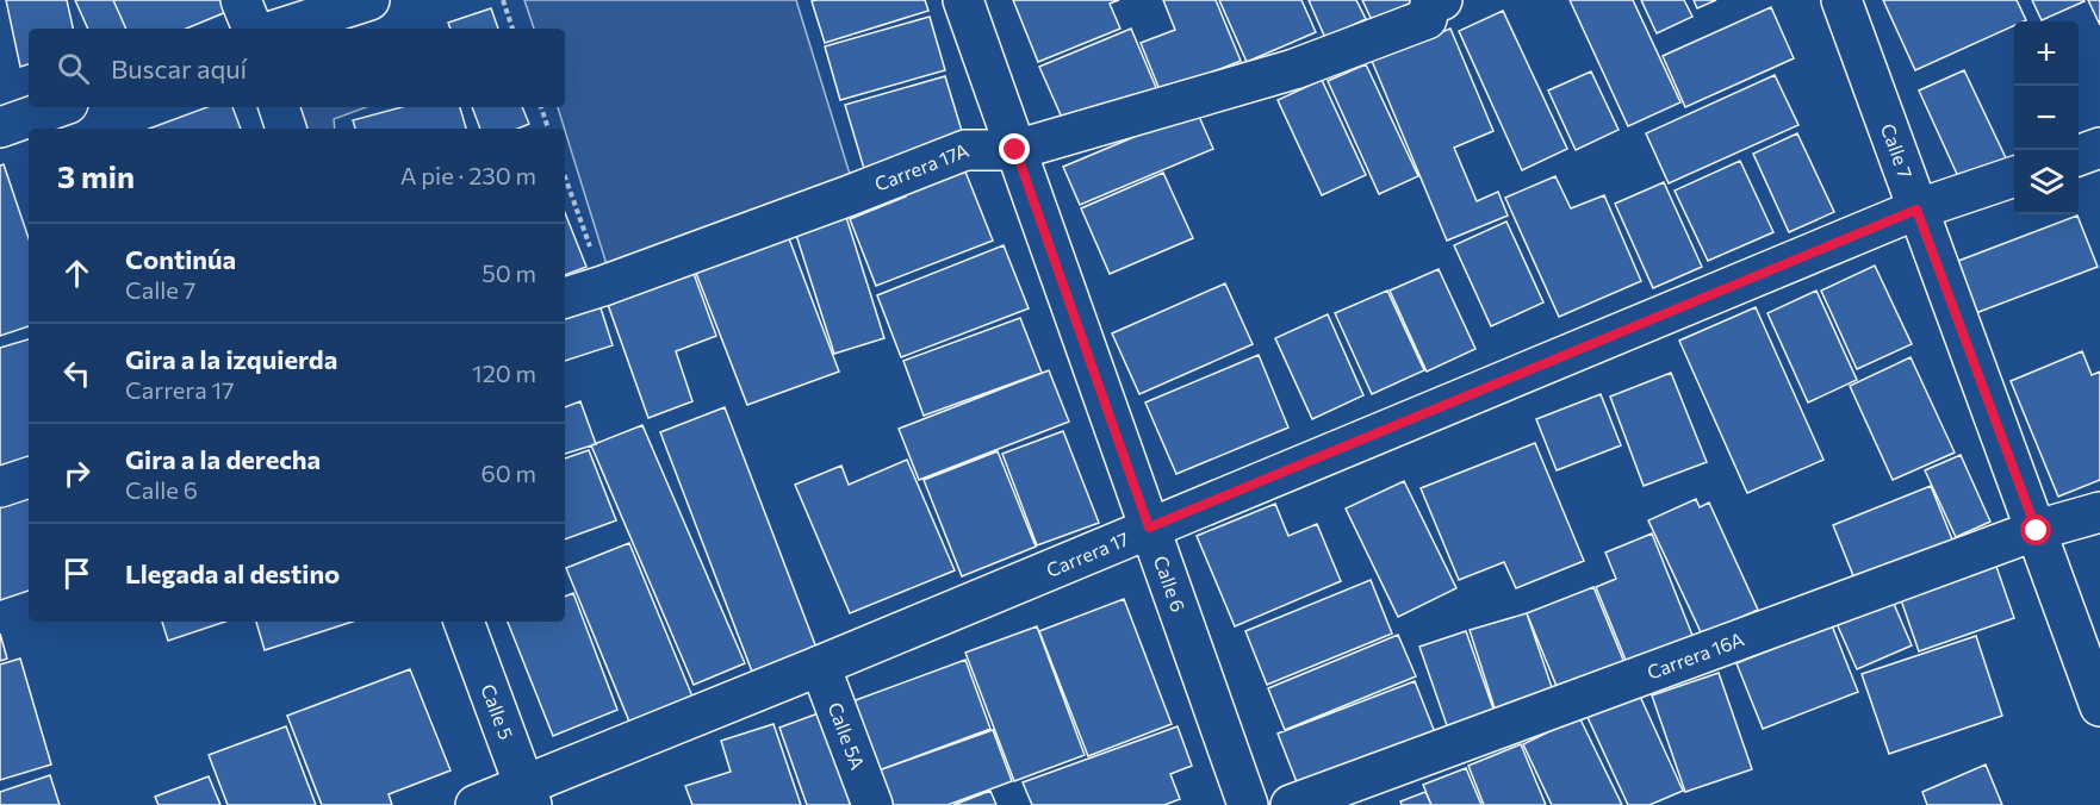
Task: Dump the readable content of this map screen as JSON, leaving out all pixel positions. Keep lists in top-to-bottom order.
{
  "streets": {
    "street": [
      "Calle 7",
      "Carrera 17A",
      "Carrera 17",
      "Calle 6",
      "Carrera 16A",
      "Calle 5",
      "Calle 5A"
    ]
  },
  "crossings": [
    ["Calle 7", "Carrera 17"],
    ["Calle 7", "Carrera 16A"],
    ["Carrera 17A", "Calle 6"],
    ["Carrera 17", "Calle 6"],
    ["Carrera 17", "Calle 5"],
    ["Carrera 17", "Calle 5A"]
  ],
  "page": {
    "map_buttons": ["+", "−"],
    "search": "Buscar aquí",
    "heading": ["3 min", "A pie · 230 m"],
    "list": [
      ["Continúa", "Calle 7", "50 m"],
      ["Gira a la izquierda", "Carrera 17", "120 m"],
      ["Gira a la derecha", "Calle 6", "60 m"],
      "Llegada al destino"
    ]
  }
}
